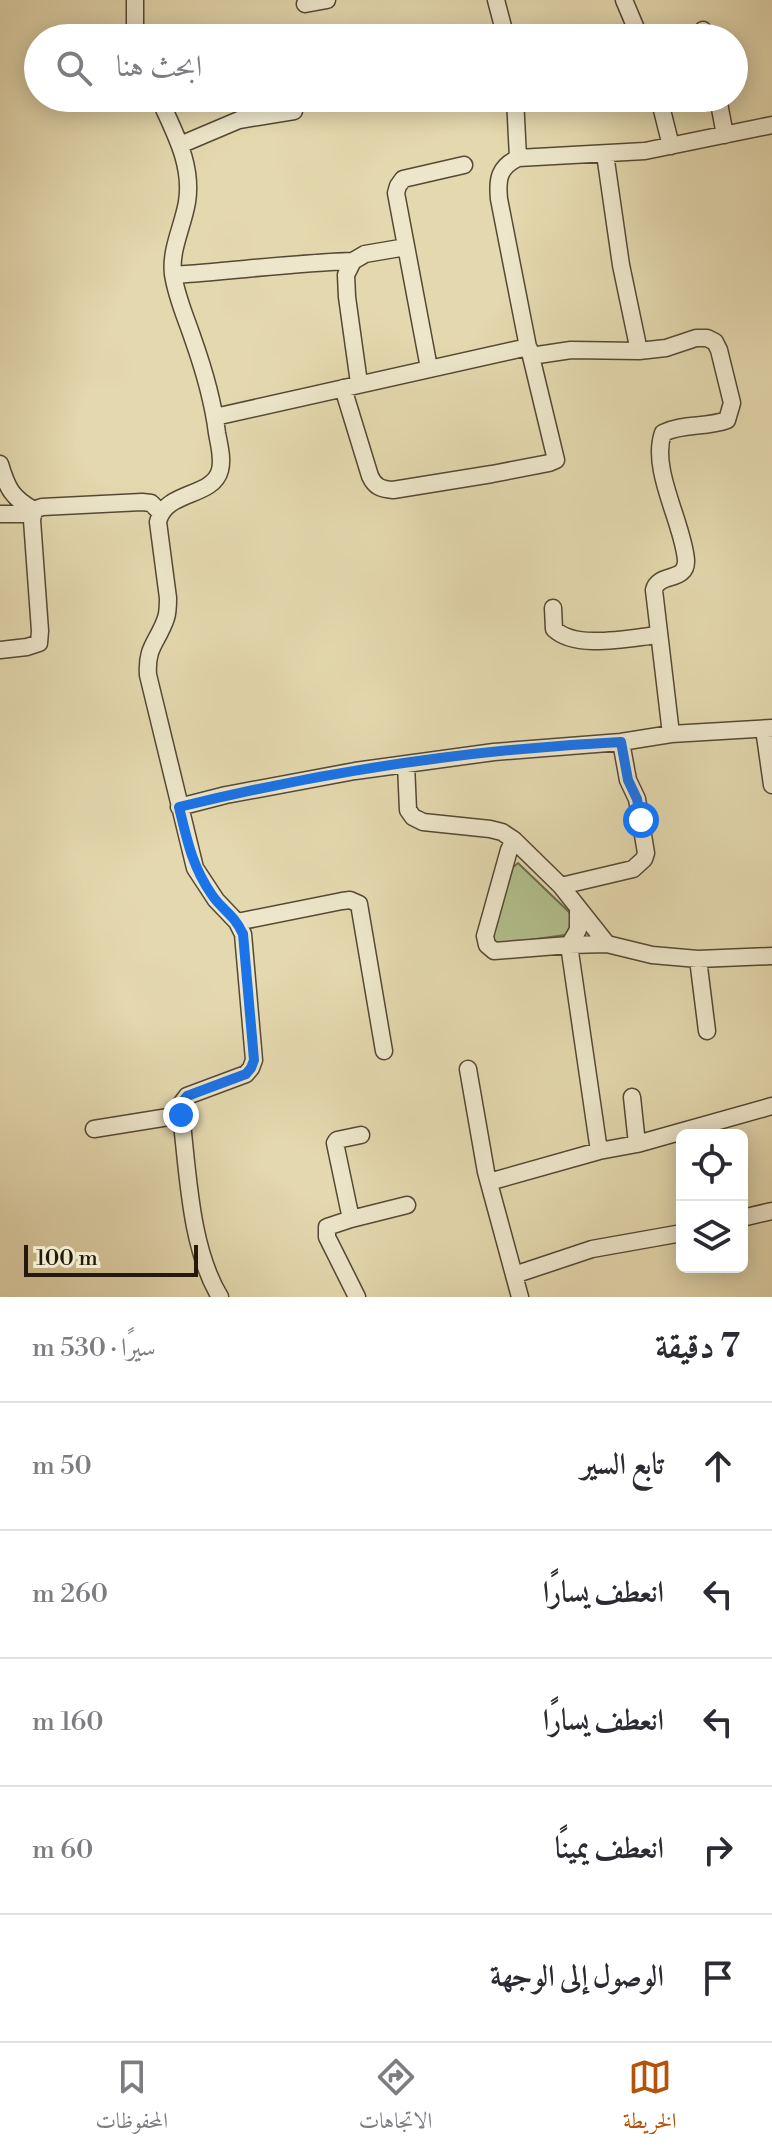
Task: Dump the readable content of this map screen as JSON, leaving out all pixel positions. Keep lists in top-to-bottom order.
{
  "scale_bar": "100 m",
  "page": {
    "search": "ابحث هنا",
    "scale": "100 m",
    "heading": ["7 دقيقة", "سيرًا · 530 m"],
    "list": [
      ["تابع السير", "50 m"],
      ["انعطف يسارًا", "260 m"],
      ["انعطف يسارًا", "160 m"],
      ["انعطف يمينًا", "60 m"],
      "الوصول إلى الوجهة"
    ],
    "nav": ["الخريطة", "الاتجاهات", "المحفوظات"]
  }
}
